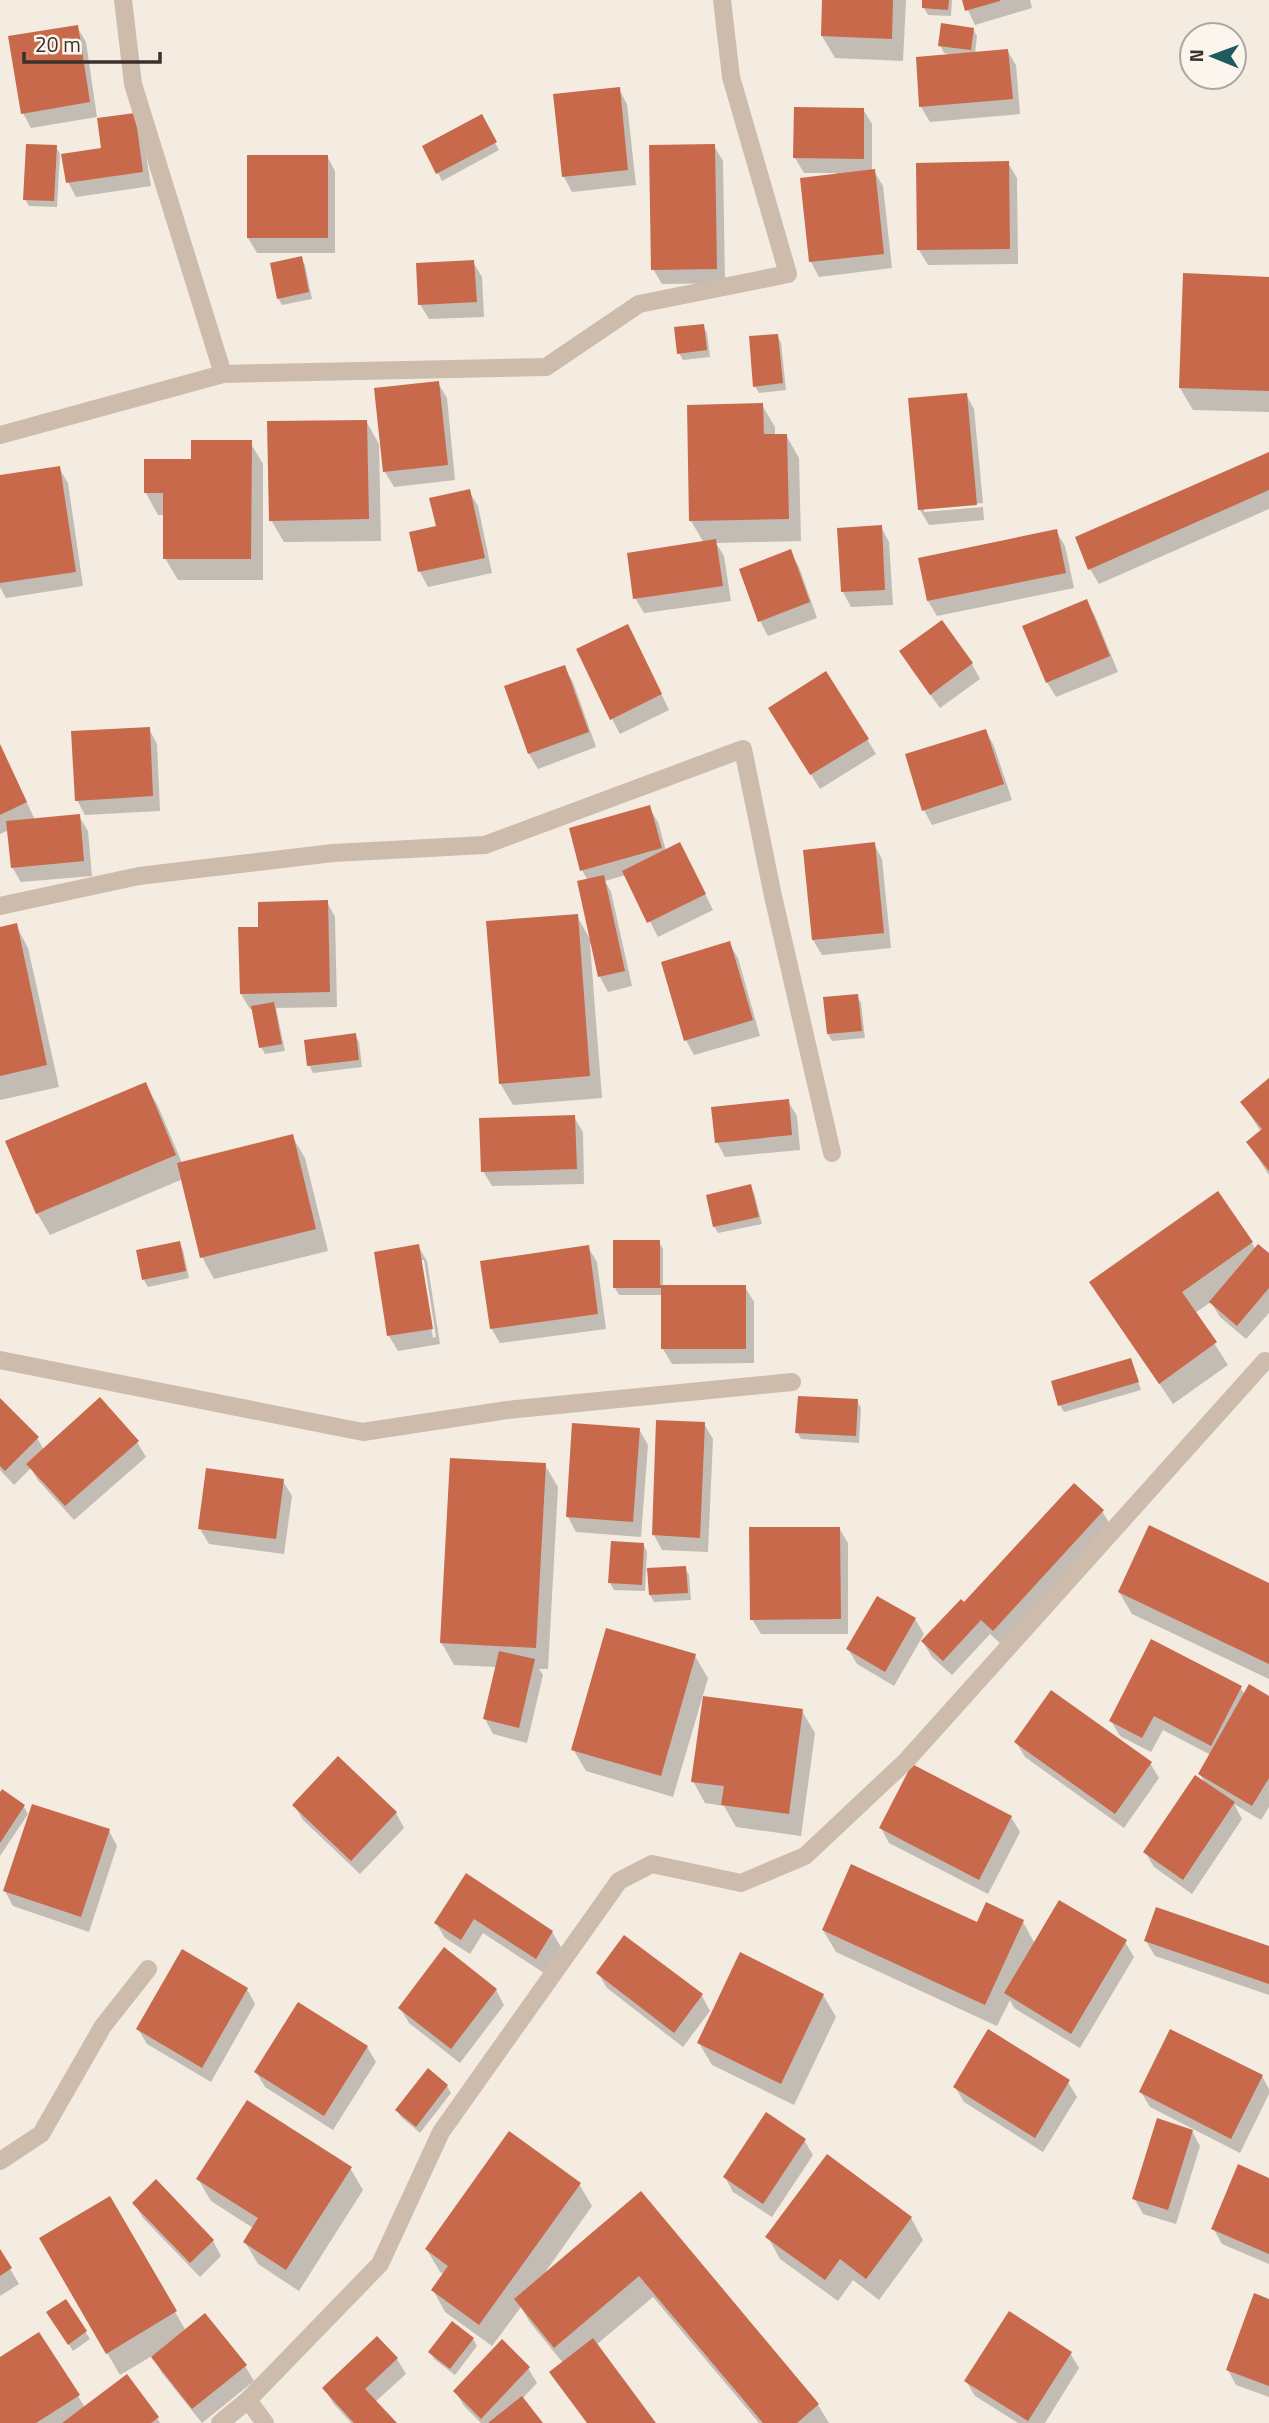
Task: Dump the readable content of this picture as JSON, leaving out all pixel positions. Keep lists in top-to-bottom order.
{
  "scale_bar": "20 m",
  "north": "left"
}
